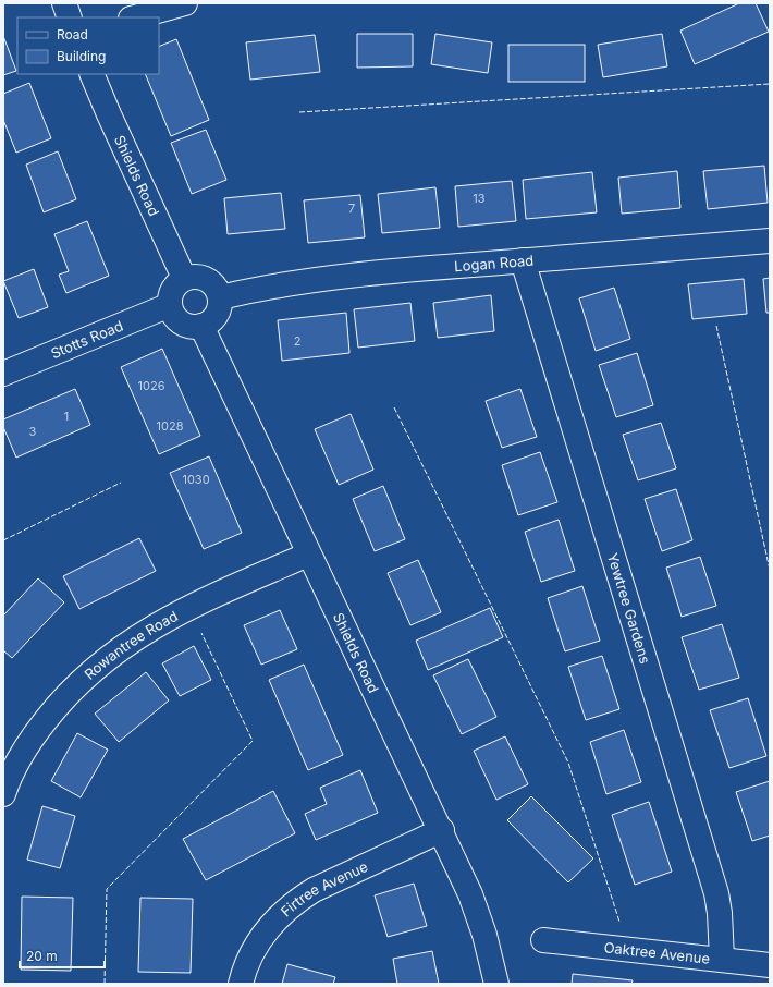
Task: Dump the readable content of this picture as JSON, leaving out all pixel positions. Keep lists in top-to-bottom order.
{
  "streets": {
    "street": [
      "Shields Road",
      "Logan Road",
      "Stotts Road",
      "Yewtree Gardens",
      "Rowantree Road",
      "Firtree Avenue",
      "Oaktree Avenue"
    ]
  },
  "crossings": [
    ["Shields Road", "Logan Road"],
    ["Shields Road", "Stotts Road"],
    ["Shields Road", "Rowantree Road"],
    ["Shields Road", "Firtree Avenue"],
    ["Logan Road", "Stotts Road"],
    ["Logan Road", "Yewtree Gardens"],
    ["Yewtree Gardens", "Oaktree Avenue"]
  ],
  "house_numbers": [
    "13",
    "7",
    "2",
    "1026",
    "1",
    "1028",
    "3",
    "1030"
  ],
  "legend": ["Road", "Building"],
  "scale_bar": "20 m"
}
